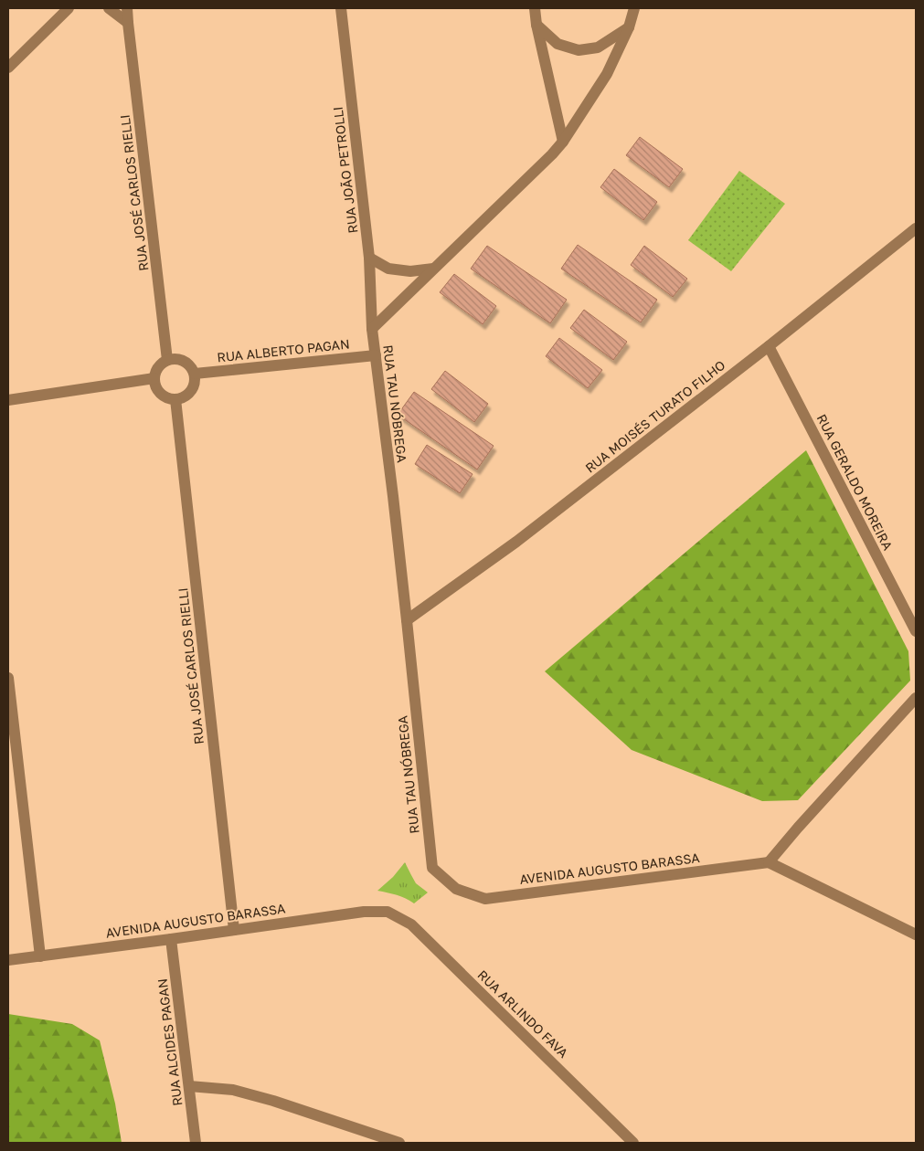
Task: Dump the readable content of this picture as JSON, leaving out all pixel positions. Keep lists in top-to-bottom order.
{
  "streets": {
    "street": [
      "RUA JOÃO PETROLLI",
      "RUA JOSÉ CARLOS RIELLI",
      "RUA ALBERTO PAGAN",
      "RUA TAU NÓBREGA",
      "RUA MOISÉS TURATO FILHO",
      "RUA GERALDO MOREIRA",
      "AVENIDA AUGUSTO BARASSA",
      "RUA ARLINDO FAVA",
      "RUA ALCIDES PAGAN"
    ]
  },
  "crossings": [
    ["RUA JOÃO PETROLLI", "RUA TAU NÓBREGA"],
    ["RUA JOSÉ CARLOS RIELLI", "RUA ALBERTO PAGAN"],
    ["RUA JOSÉ CARLOS RIELLI", "AVENIDA AUGUSTO BARASSA"],
    ["RUA ALBERTO PAGAN", "RUA TAU NÓBREGA"],
    ["RUA TAU NÓBREGA", "RUA MOISÉS TURATO FILHO"],
    ["RUA TAU NÓBREGA", "AVENIDA AUGUSTO BARASSA"],
    ["RUA MOISÉS TURATO FILHO", "RUA GERALDO MOREIRA"],
    ["AVENIDA AUGUSTO BARASSA", "RUA ARLINDO FAVA"],
    ["AVENIDA AUGUSTO BARASSA", "RUA ALCIDES PAGAN"]
  ]
}
